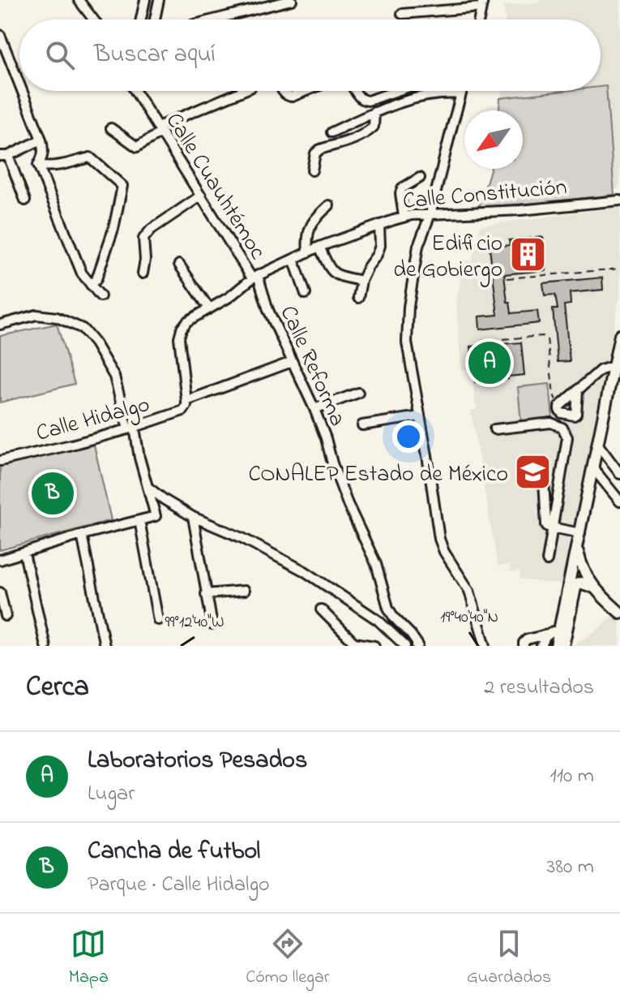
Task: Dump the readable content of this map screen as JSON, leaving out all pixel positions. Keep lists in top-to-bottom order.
{
  "streets": {
    "street": [
      "Calle Cuauhtémoc",
      "Calle Constitución",
      "Calle Reforma",
      "Calle Hidalgo"
    ]
  },
  "crossings": [
    ["Calle Cuauhtémoc", "Calle Constitución"],
    ["Calle Cuauhtémoc", "Calle Reforma"],
    ["Calle Constitución", "Calle Reforma"],
    ["Calle Constitución", "Calle Hidalgo"],
    ["Calle Reforma", "Calle Hidalgo"]
  ],
  "places": {
    "building": ["Edificio de Gobiergo"],
    "school or university": ["CONALEP Estado de México"]
  },
  "north": "bottom left",
  "page": {
    "search": "Buscar aquí",
    "pins": ["A", "B"],
    "heading": ["Cerca", "2 resultados"],
    "list": [
      {
        "mark": "A",
        "name": "Laboratorios Pesados",
        "note": "Lugar",
        "value": "110 m"
      },
      {
        "mark": "B",
        "name": "Cancha de futbol",
        "note": "Parque · Calle Hidalgo",
        "value": "380 m"
      }
    ],
    "nav": ["Mapa", "Cómo llegar", "Guardados"]
  },
  "coordinates": ["19°40'40\"N", "99°12'40\"W"]
}
